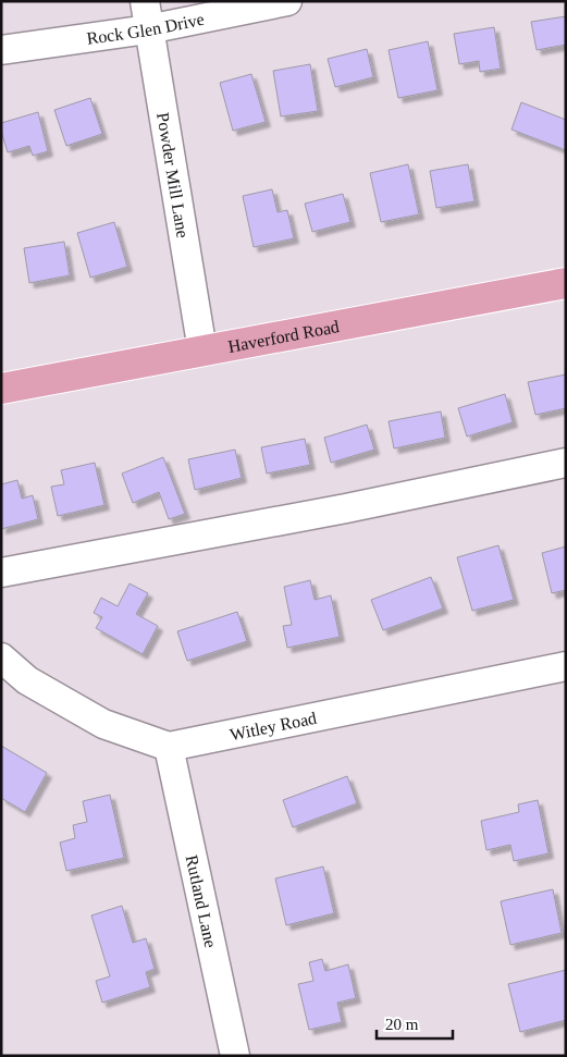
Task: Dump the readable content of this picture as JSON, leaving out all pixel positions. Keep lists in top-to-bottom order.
{
  "streets": {
    "main road": ["Haverford Road"],
    "street": [
      "Rock Glen Drive",
      "Powder Mill Lane",
      "Witley Road",
      "Rutland Lane"
    ]
  },
  "crossings": [
    ["Rock Glen Drive", "Powder Mill Lane"],
    ["Powder Mill Lane", "Haverford Road"],
    ["Witley Road", "Rutland Lane"]
  ],
  "scale_bar": "20 m"
}
